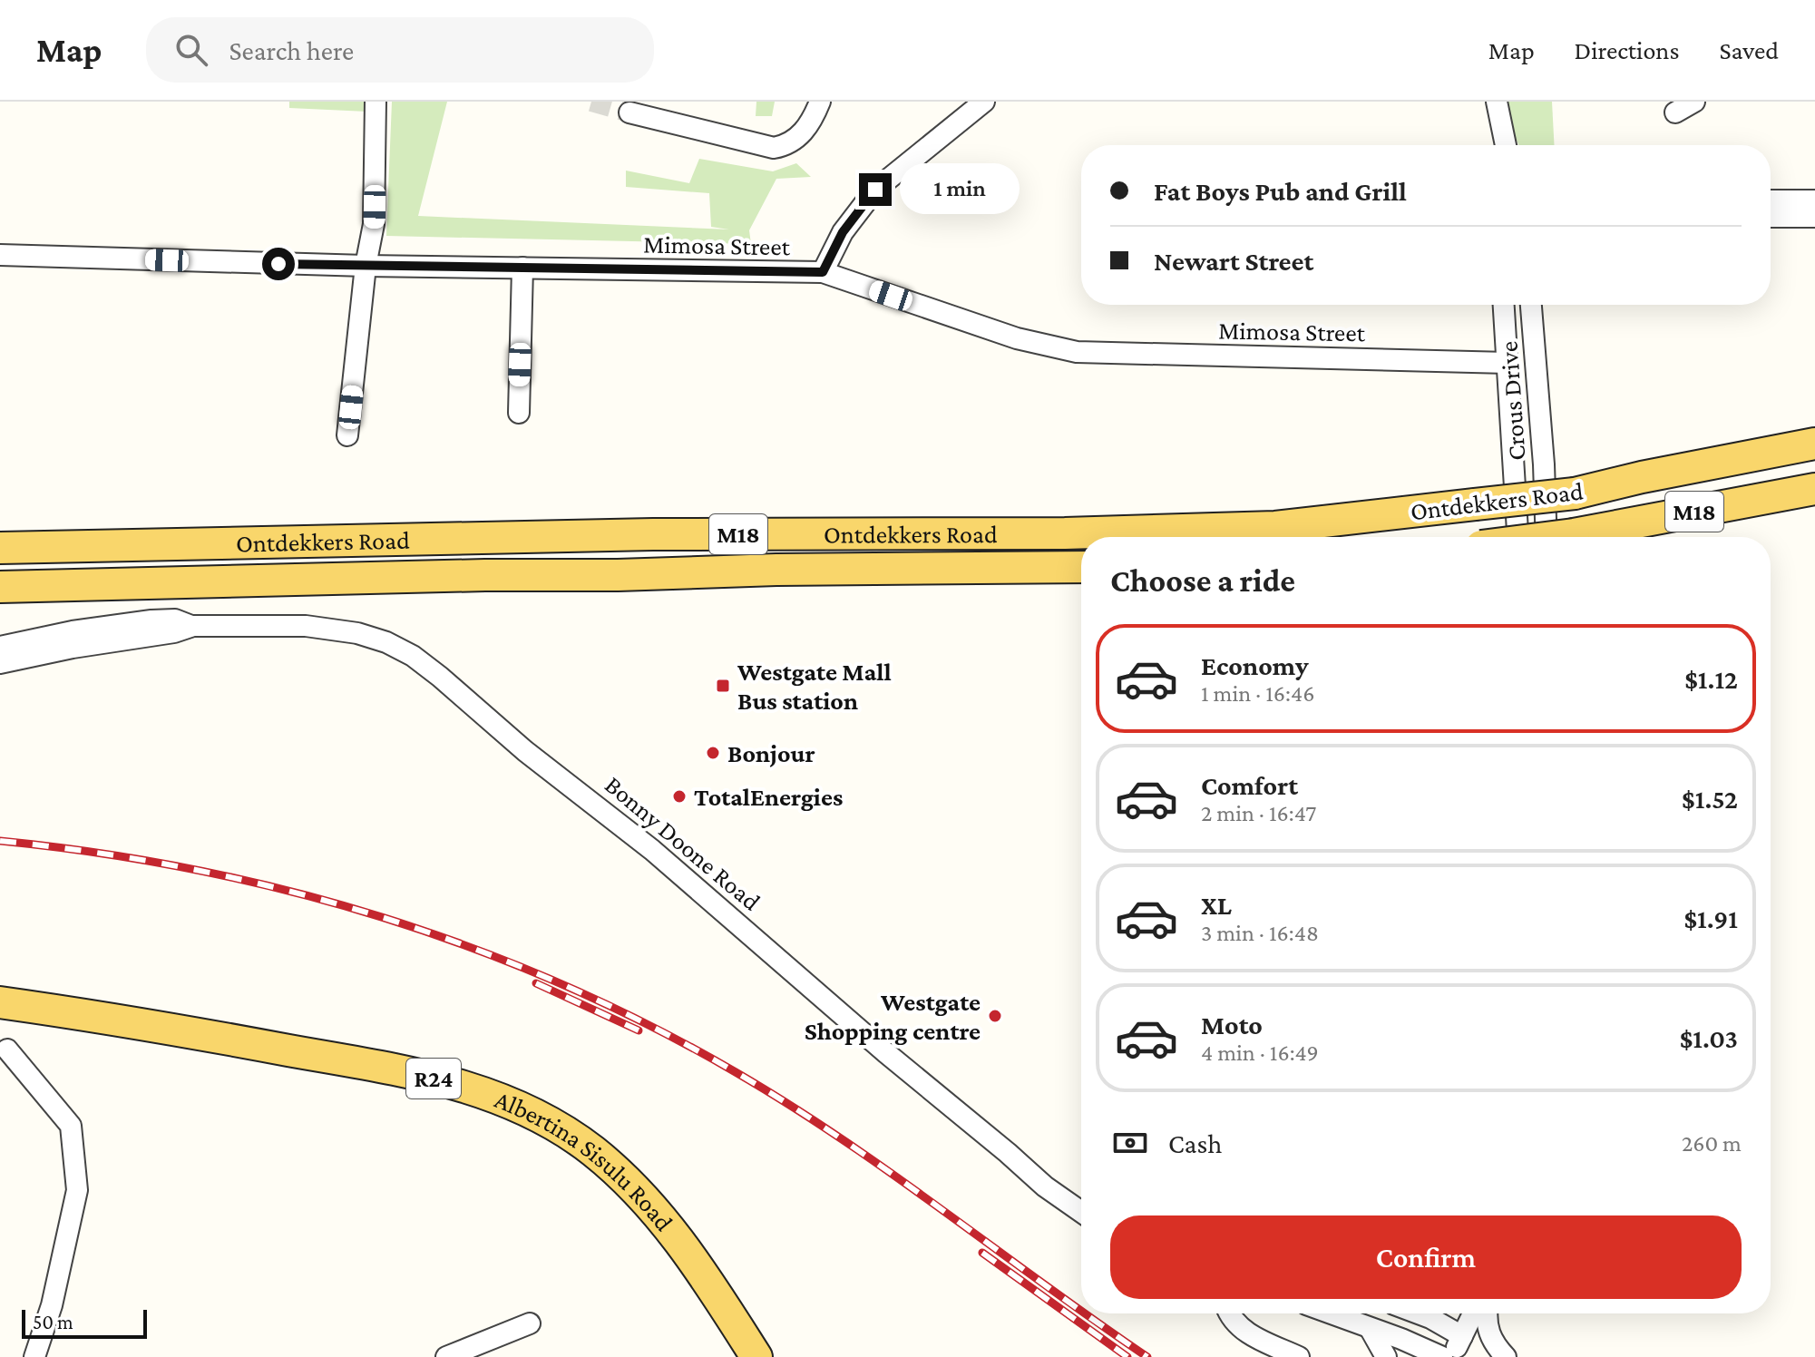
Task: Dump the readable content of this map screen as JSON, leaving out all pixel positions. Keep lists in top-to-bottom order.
{
  "streets": {
    "main road": [
      "Ontdekkers Road",
      "M18",
      "R24",
      "Albertina Sisulu Road"
    ],
    "street": ["Mimosa Street", "Crous Drive", "Bonny Doone Road"]
  },
  "crossings": [
    ["Mimosa Street", "Crous Drive"]
  ],
  "places": {
    "transit": ["Westgate Mall Bus station"],
    "other": ["Bonjour", "TotalEnergies", "Westgate Shopping centre"]
  },
  "scale_bar": "50 m",
  "page": {
    "header": "Map",
    "search": "Search here",
    "nav": ["Map", "Directions", "Saved"],
    "banner": ["Fat Boys Pub and Grill", "Newart Street"],
    "bubble": "1 min",
    "heading": "Choose a ride",
    "list": [
      {
        "name": "Economy",
        "note": "1 min · 16:46",
        "value": "$1.12"
      },
      {
        "name": "Comfort",
        "note": "2 min · 16:47",
        "value": "$1.52"
      },
      {
        "name": "XL",
        "note": "3 min · 16:48",
        "value": "$1.91"
      },
      {
        "name": "Moto",
        "note": "4 min · 16:49",
        "value": "$1.03"
      }
    ],
    "pay": ["Cash", "260 m"],
    "buttons": "Confirm",
    "scale": "50 m"
  }
}
